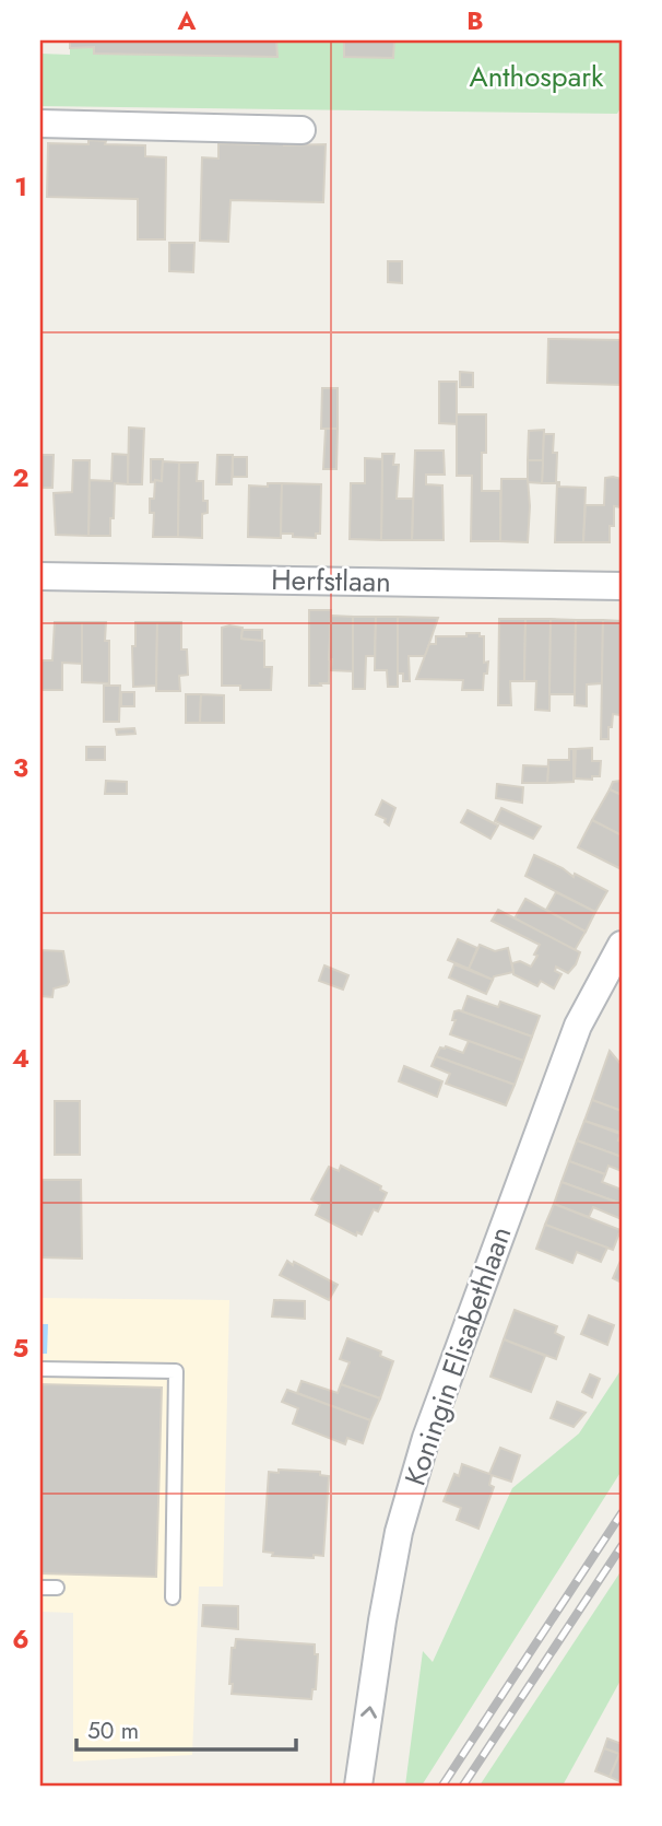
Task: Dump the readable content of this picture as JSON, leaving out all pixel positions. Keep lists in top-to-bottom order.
{
  "streets": {
    "street": ["Herfstlaan", "Koningin Elisabethlaan"]
  },
  "one_way": ["Koningin Elisabethlaan"],
  "parks": ["Anthospark"],
  "scale_bar": "50 m",
  "grid": {
    "columns": ["A", "B"],
    "rows": [
      "1",
      "2",
      "3",
      "4",
      "5",
      "6"
    ]
  }
}
